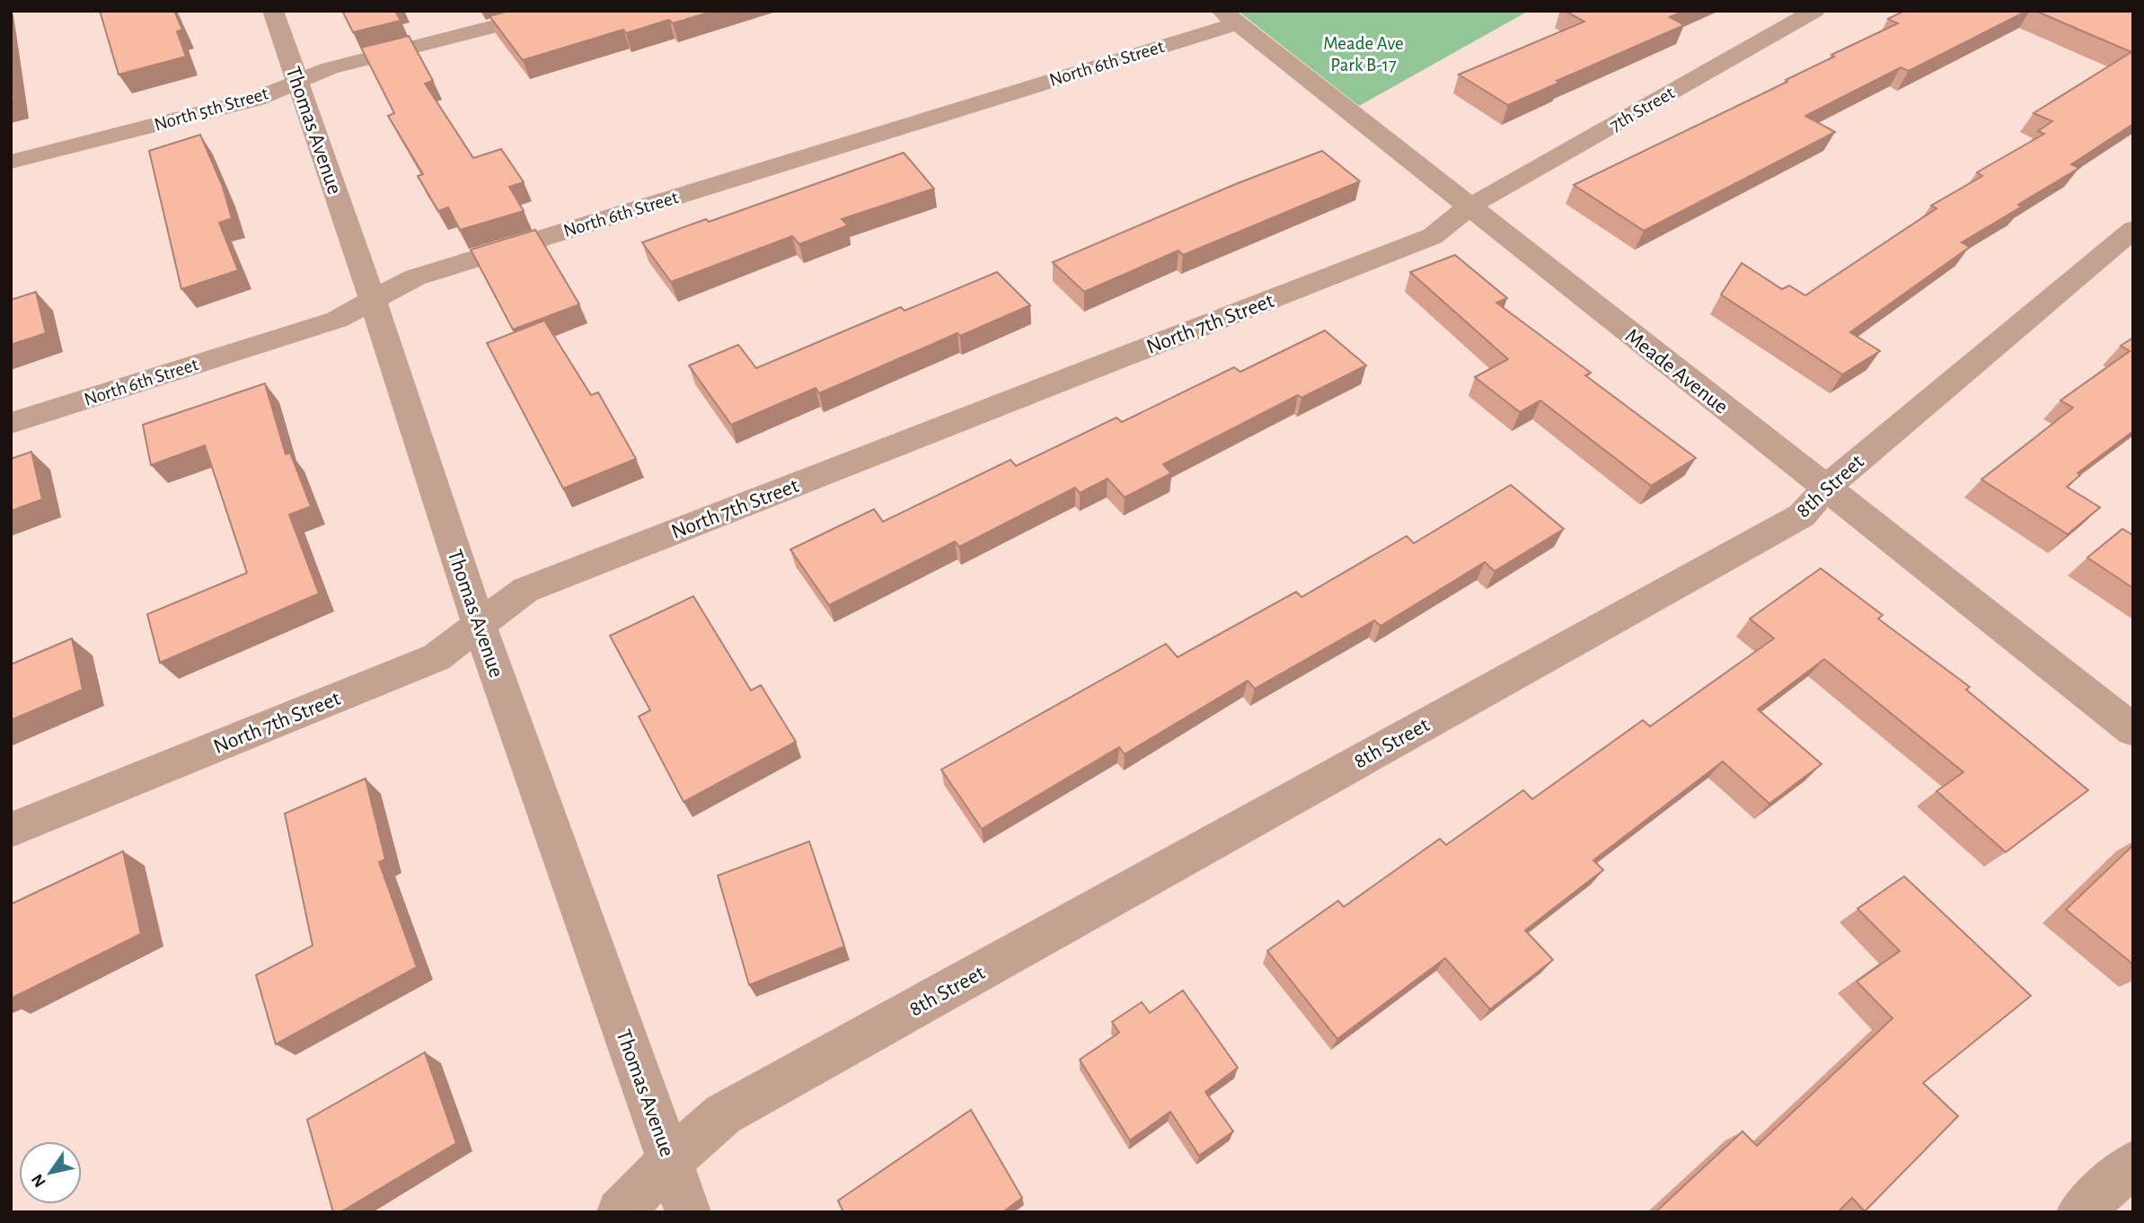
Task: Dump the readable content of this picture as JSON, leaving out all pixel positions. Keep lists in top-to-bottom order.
{
  "streets": {
    "street": [
      "North 6th Street",
      "North 5th Street",
      "7th Street",
      "Thomas Avenue",
      "North 7th Street",
      "Meade Avenue",
      "8th Street"
    ]
  },
  "crossings": [
    ["North 6th Street", "Thomas Avenue"],
    ["North 6th Street", "Meade Avenue"],
    ["North 5th Street", "Thomas Avenue"],
    ["7th Street", "North 7th Street"],
    ["7th Street", "Meade Avenue"],
    ["Thomas Avenue", "North 7th Street"],
    ["Thomas Avenue", "8th Street"],
    ["North 7th Street", "Meade Avenue"],
    ["Meade Avenue", "8th Street"]
  ],
  "parks": ["Meade Ave Park B-17"],
  "north": "bottom left"
}
